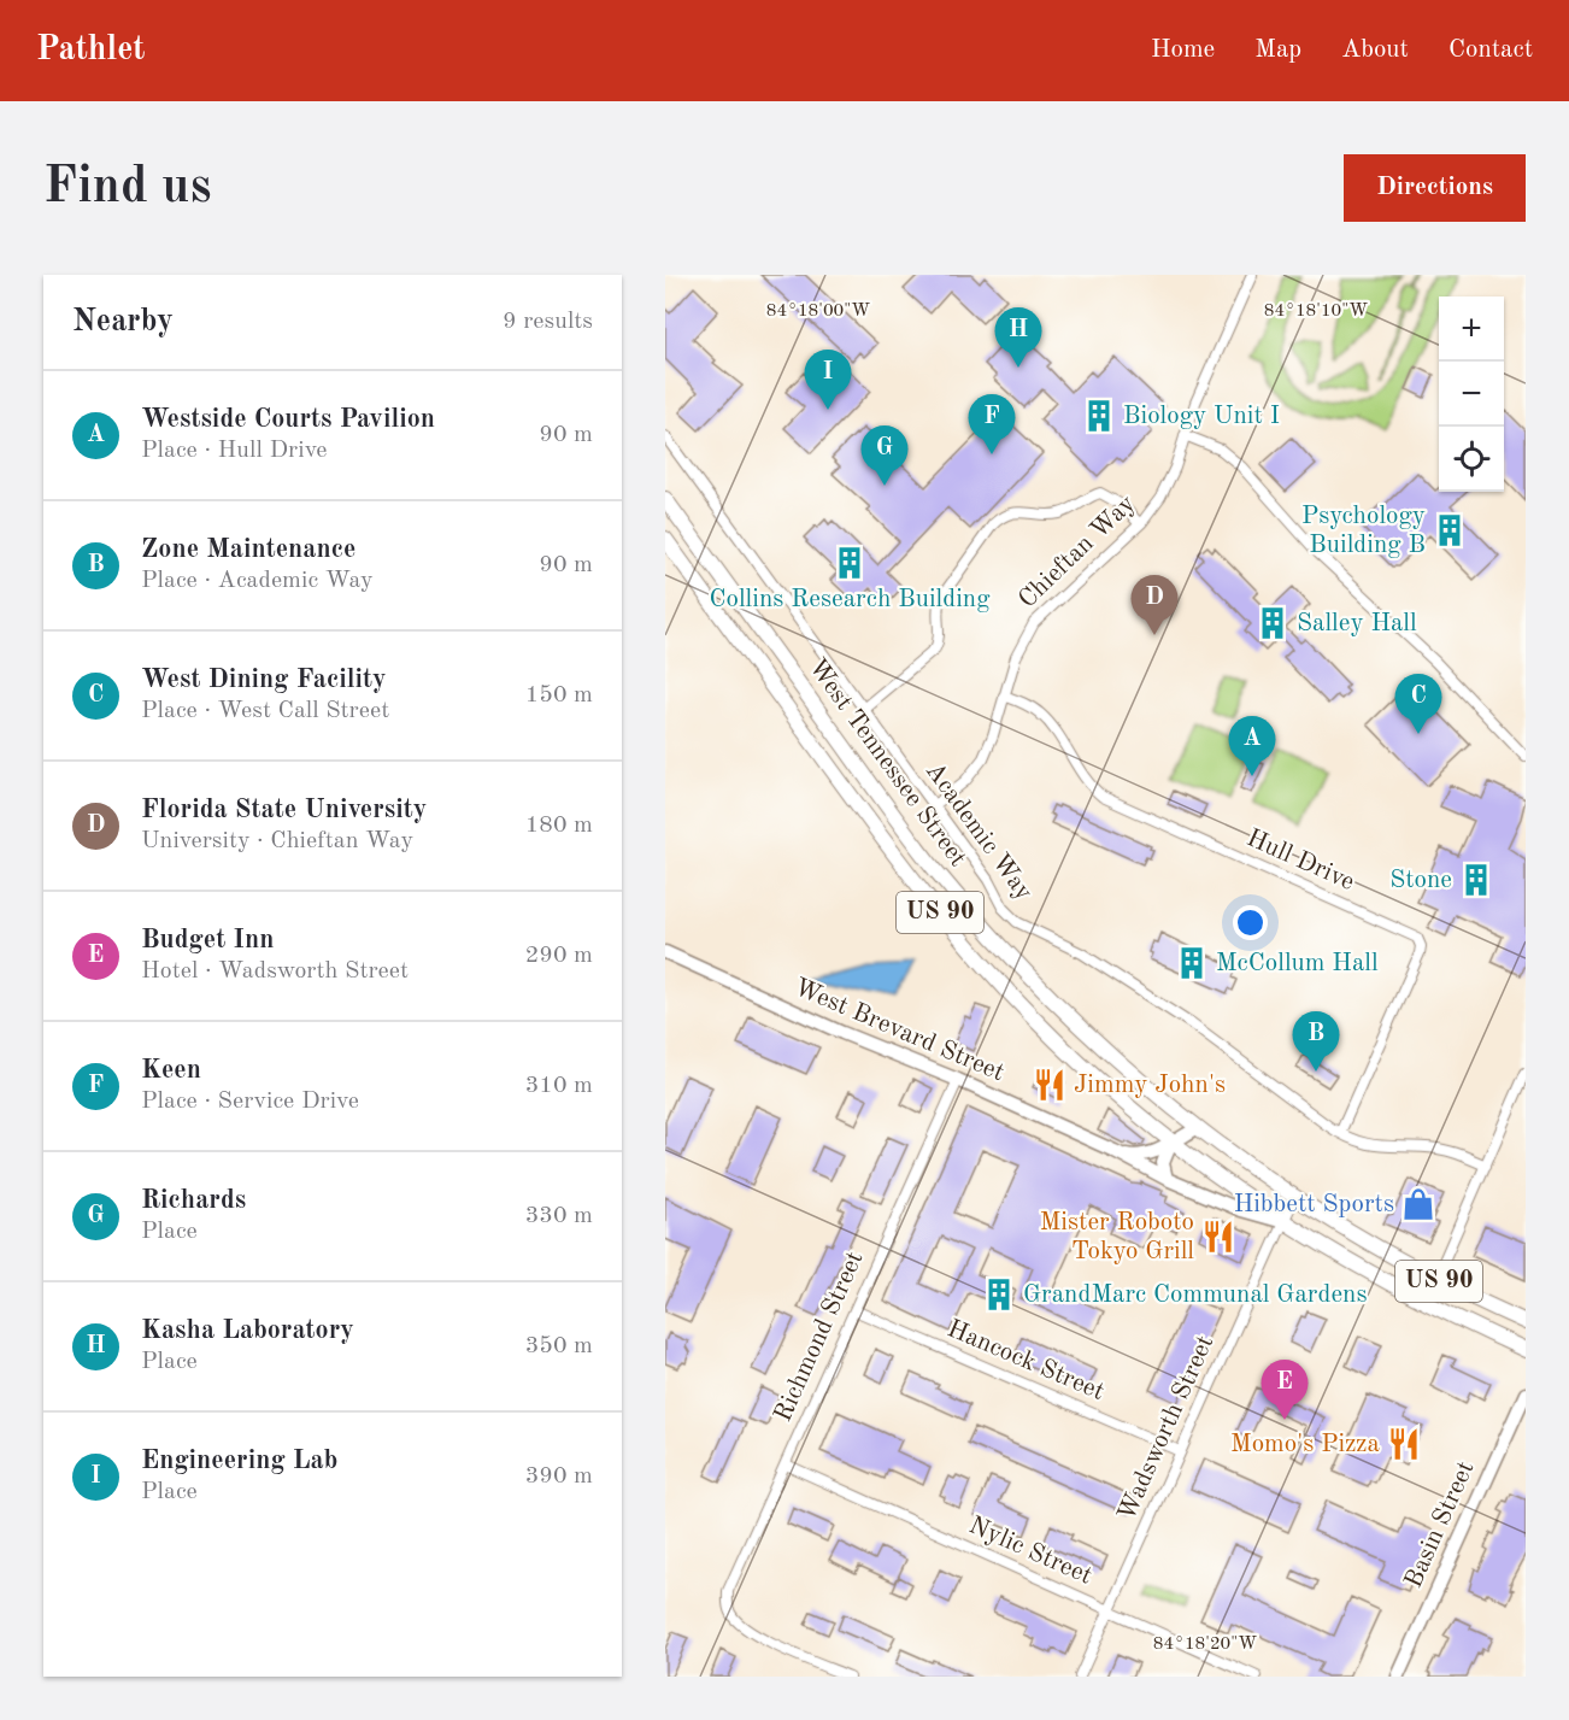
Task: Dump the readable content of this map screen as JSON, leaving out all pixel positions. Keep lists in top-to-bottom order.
{
  "streets": {
    "main road": ["West Tennessee Street", "US 90"],
    "street": [
      "Chieftan Way",
      "Academic Way",
      "Hull Drive",
      "West Brevard Street",
      "Richmond Street",
      "Hancock Street",
      "Wadsworth Street",
      "Basin Street",
      "Nylic Street"
    ]
  },
  "crossings": [
    ["Chieftan Way", "Academic Way"],
    ["Chieftan Way", "Hull Drive"],
    ["West Tennessee Street", "West Brevard Street"],
    ["West Tennessee Street", "Wadsworth Street"],
    ["Academic Way", "Hull Drive"],
    ["West Brevard Street", "Richmond Street"],
    ["West Brevard Street", "Wadsworth Street"],
    ["Richmond Street", "Hancock Street"],
    ["Richmond Street", "Nylic Street"],
    ["Hancock Street", "Wadsworth Street"],
    ["Wadsworth Street", "Nylic Street"]
  ],
  "places": {
    "building": [
      "Biology Unit I",
      "Psychology Building B",
      "Collins Research Building",
      "Salley Hall",
      "Stone",
      "McCollum Hall",
      "GrandMarc Communal Gardens"
    ],
    "restaurant": ["Jimmy John's", "Mister Roboto Tokyo Grill", "Momo's Pizza"],
    "shop": ["Hibbett Sports"]
  },
  "page": {
    "header": "Pathlet",
    "nav": [
      "Home",
      "Map",
      "About",
      "Contact"
    ],
    "buttons": "Directions",
    "title": "Find us",
    "heading": ["Nearby", "9 results"],
    "map_buttons": ["+", "−"],
    "pins": [
      "H",
      "I",
      "F",
      "G",
      "D",
      "C",
      "A",
      "B",
      "E"
    ],
    "list": [
      {
        "mark": "A",
        "name": "Westside Courts Pavilion",
        "note": "Place · Hull Drive",
        "value": "90 m"
      },
      {
        "mark": "B",
        "name": "Zone Maintenance",
        "note": "Place · Academic Way",
        "value": "90 m"
      },
      {
        "mark": "C",
        "name": "West Dining Facility",
        "note": "Place · West Call Street",
        "value": "150 m"
      },
      {
        "mark": "D",
        "name": "Florida State University",
        "note": "University · Chieftan Way",
        "value": "180 m"
      },
      {
        "mark": "E",
        "name": "Budget Inn",
        "note": "Hotel · Wadsworth Street",
        "value": "290 m"
      },
      {
        "mark": "F",
        "name": "Keen",
        "note": "Place · Service Drive",
        "value": "310 m"
      },
      {
        "mark": "G",
        "name": "Richards",
        "note": "Place",
        "value": "330 m"
      },
      {
        "mark": "H",
        "name": "Kasha Laboratory",
        "note": "Place",
        "value": "350 m"
      },
      {
        "mark": "I",
        "name": "Engineering Lab",
        "note": "Place",
        "value": "390 m"
      }
    ]
  },
  "coordinates": ["84°18'00\"W", "84°18'10\"W", "84°18'20\"W"]
}
